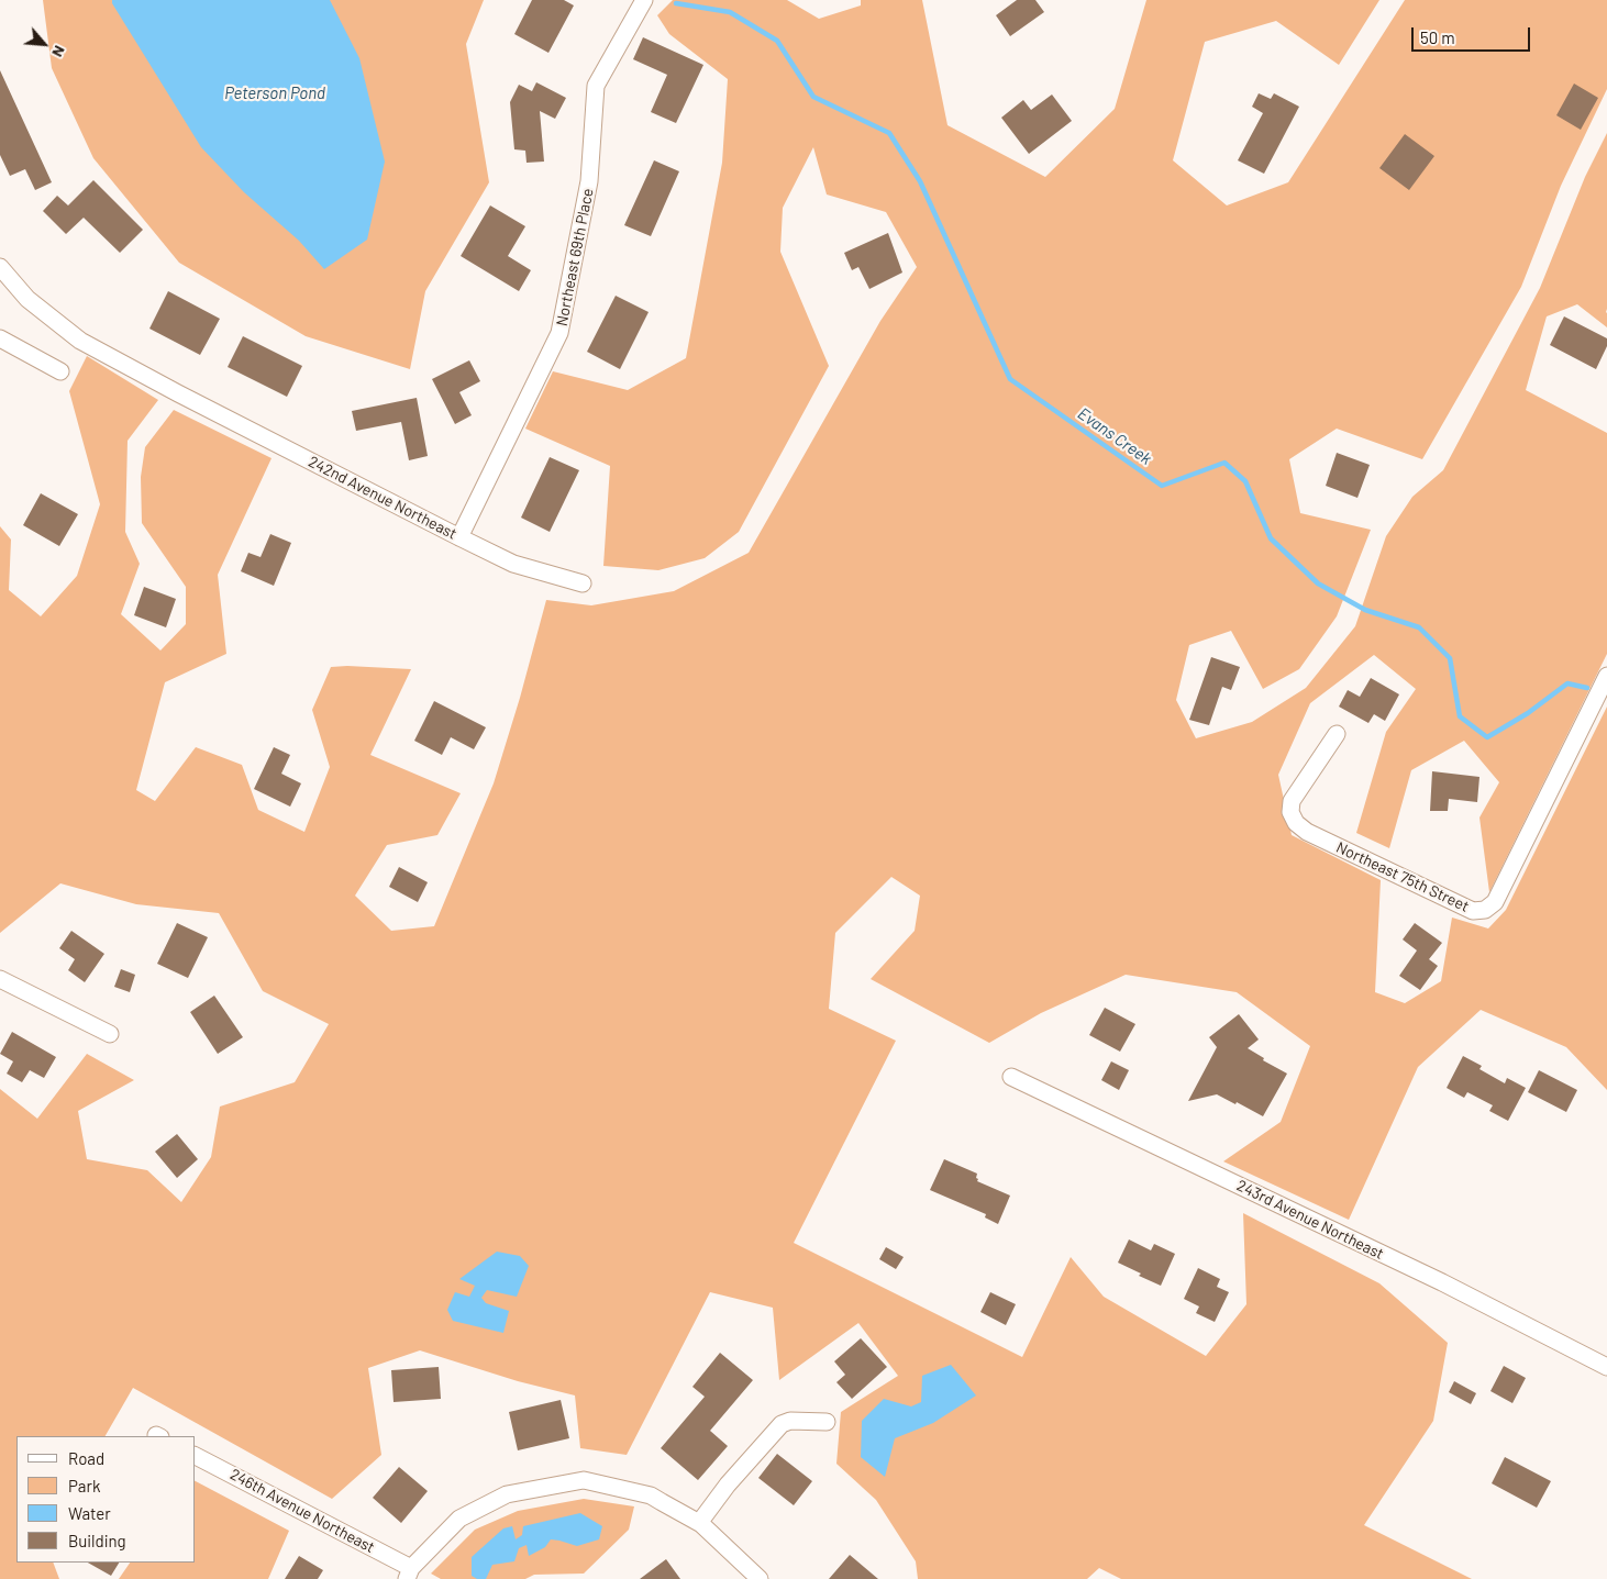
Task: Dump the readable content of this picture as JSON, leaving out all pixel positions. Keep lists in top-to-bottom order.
{
  "streets": {
    "street": [
      "Northeast 69th Place",
      "242nd Avenue Northeast",
      "Northeast 75th Street",
      "243rd Avenue Northeast",
      "246th Avenue Northeast"
    ]
  },
  "crossings": [
    ["Northeast 69th Place", "242nd Avenue Northeast"]
  ],
  "water": ["Peterson Pond", "Evans Creek"],
  "legend": [
    "Road",
    "Park",
    "Water",
    "Building"
  ],
  "scale_bar": "50 m",
  "north": "bottom right"
}
